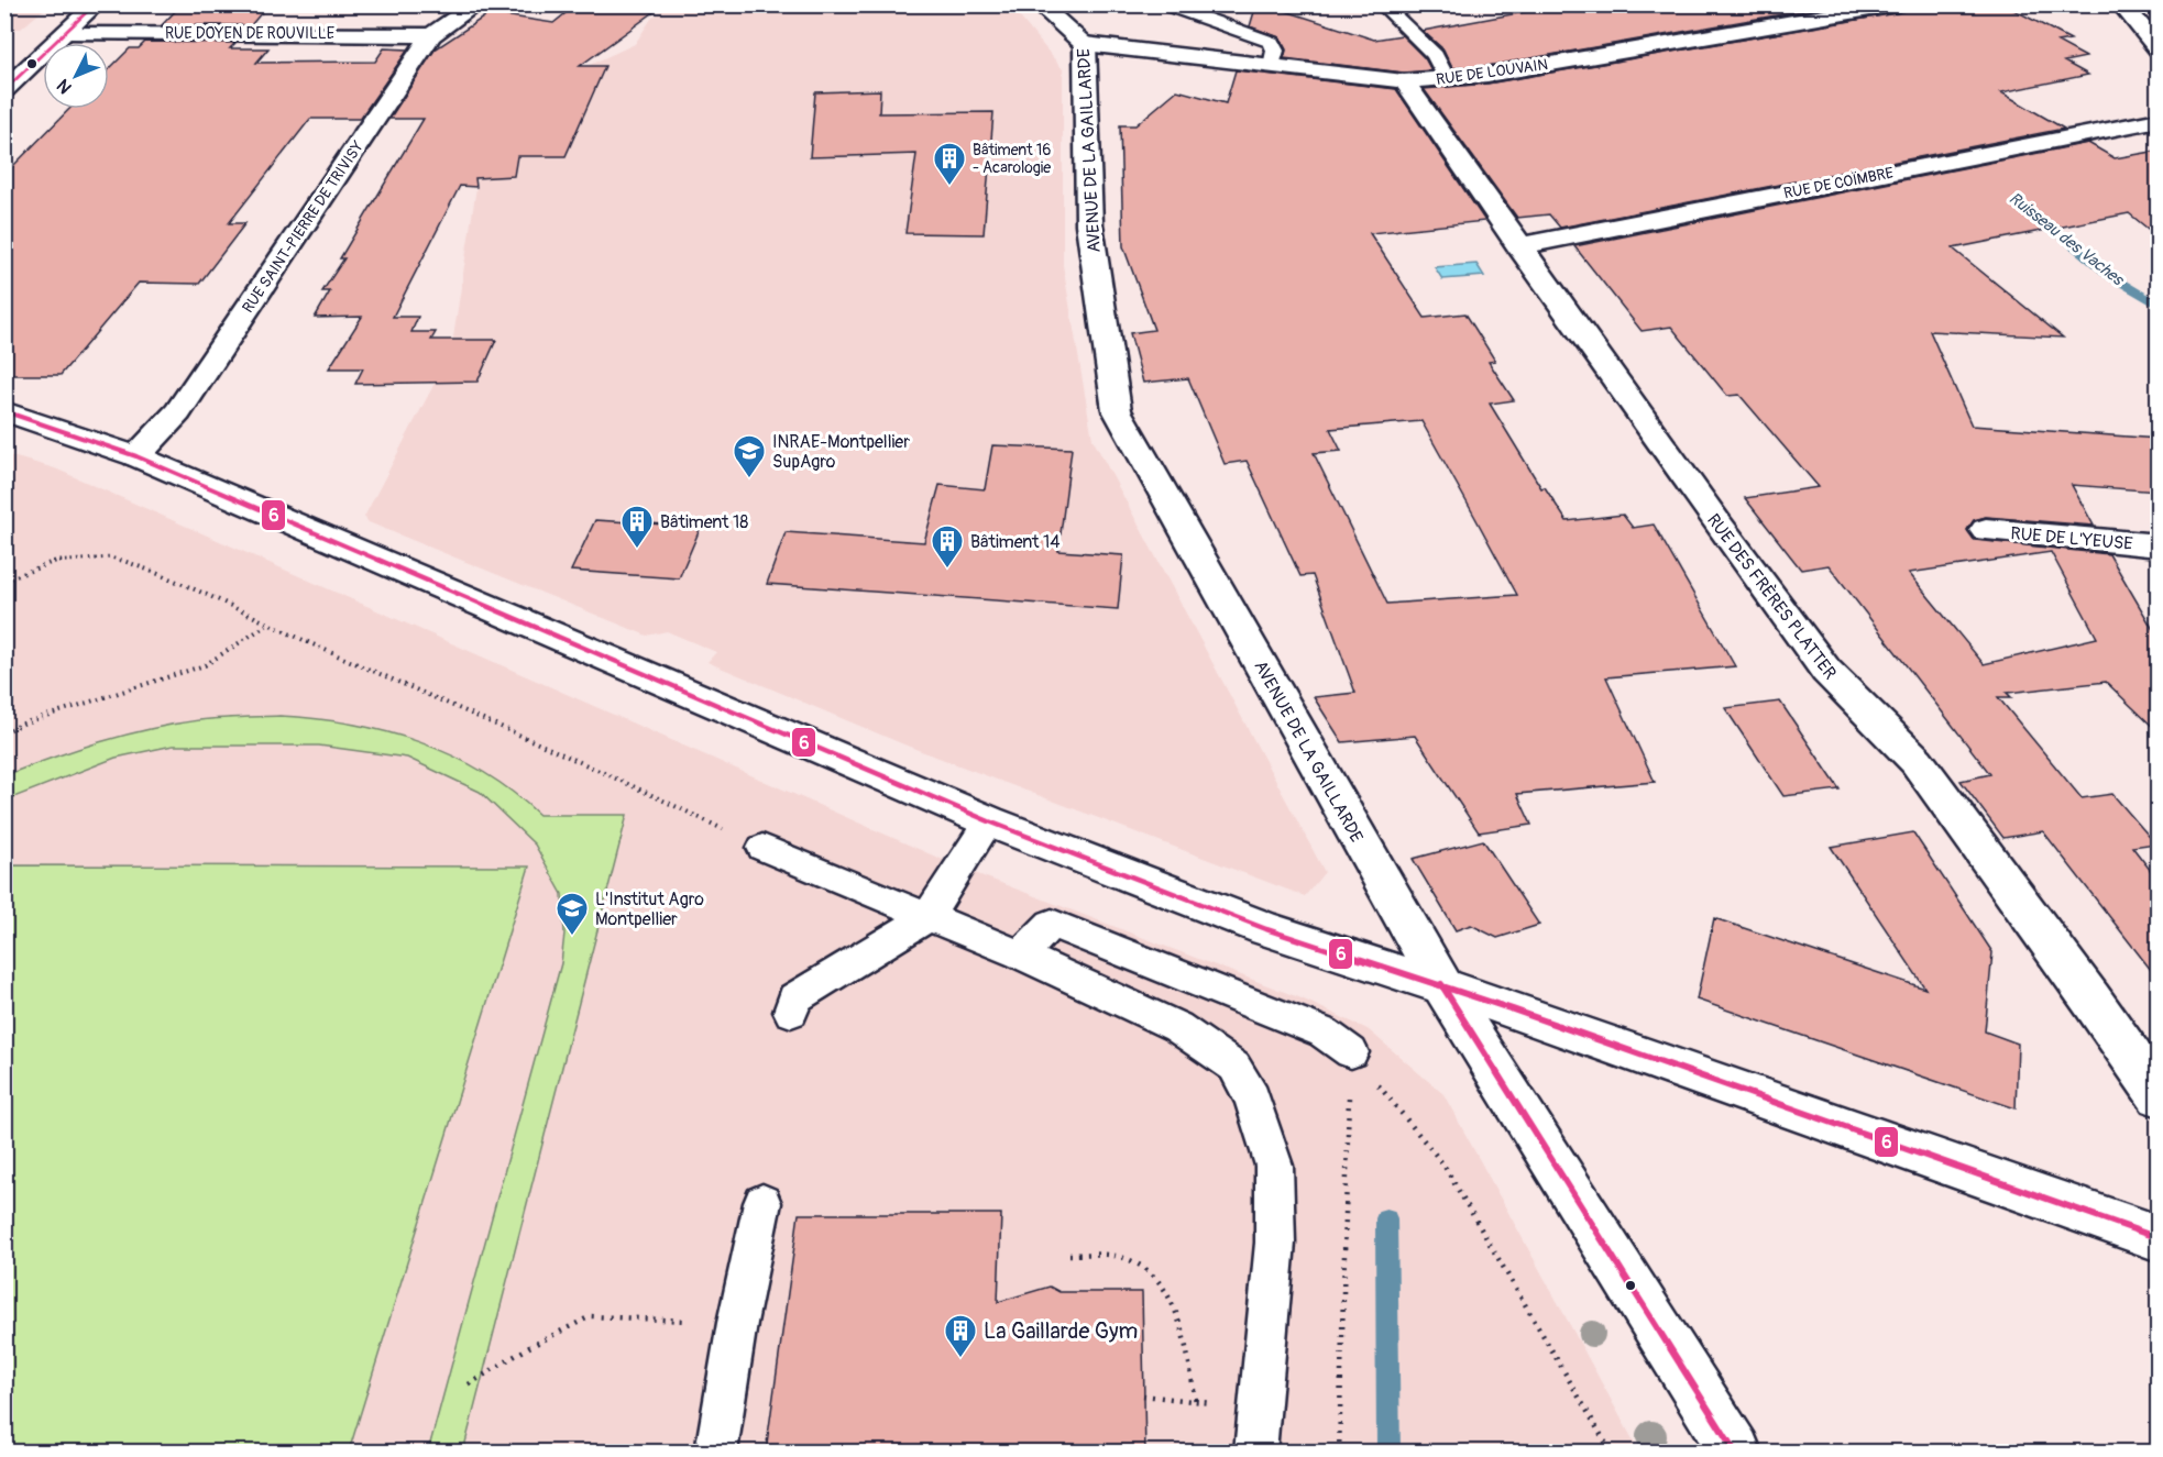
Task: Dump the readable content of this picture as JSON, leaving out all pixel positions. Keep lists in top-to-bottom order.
{
  "streets": {
    "street": [
      "RUE DOYEN DE ROUVILLE",
      "RUE DE LOUVAIN",
      "AVENUE DE LA GAILLARDE",
      "RUE DE COÏMBRE",
      "RUE SAINT-PIERRE DE TRIVISY",
      "RUE DE L'YEUSE",
      "RUE DES FRÈRES PLATTER"
    ]
  },
  "crossings": [
    ["RUE DOYEN DE ROUVILLE", "RUE SAINT-PIERRE DE TRIVISY"],
    ["RUE DE LOUVAIN", "AVENUE DE LA GAILLARDE"],
    ["RUE DE LOUVAIN", "RUE DES FRÈRES PLATTER"],
    ["RUE DE COÏMBRE", "RUE DES FRÈRES PLATTER"]
  ],
  "water": ["Ruisseau des Vaches"],
  "places": {
    "building": [
      "Bâtiment 16 - Acarologie",
      "Bâtiment 18",
      "Bâtiment 14",
      "La Gaillarde Gym"
    ],
    "school or university": ["INRAE-Montpellier SupAgro", "L'Institut Agro Montpellier"]
  },
  "lines": ["transit line 6"],
  "north": "bottom left"
}
